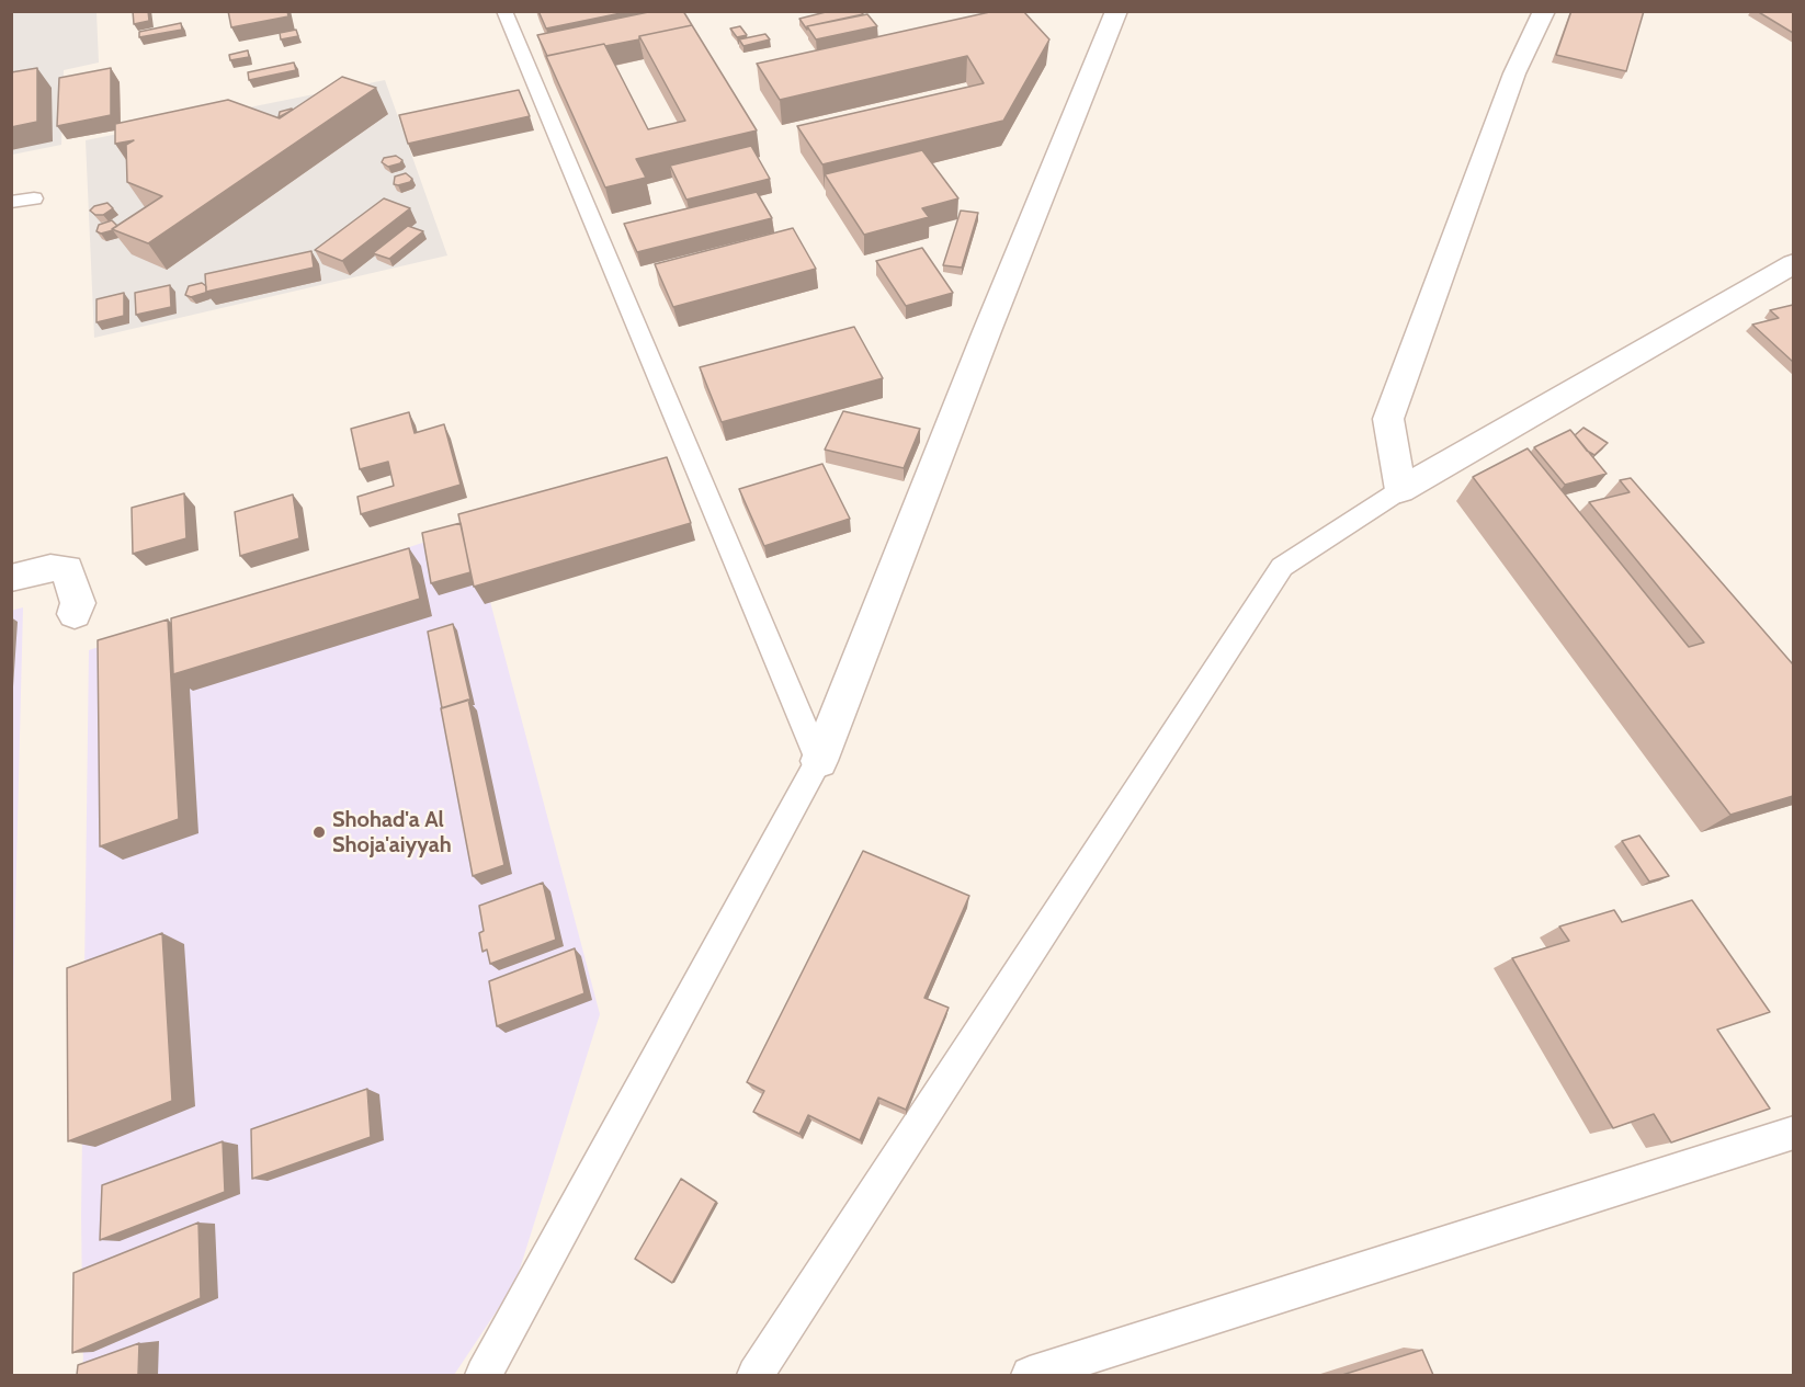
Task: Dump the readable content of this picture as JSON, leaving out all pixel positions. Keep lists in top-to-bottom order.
{
  "places": ["Shohad'a Al Shoja'aiyyah"]
}
